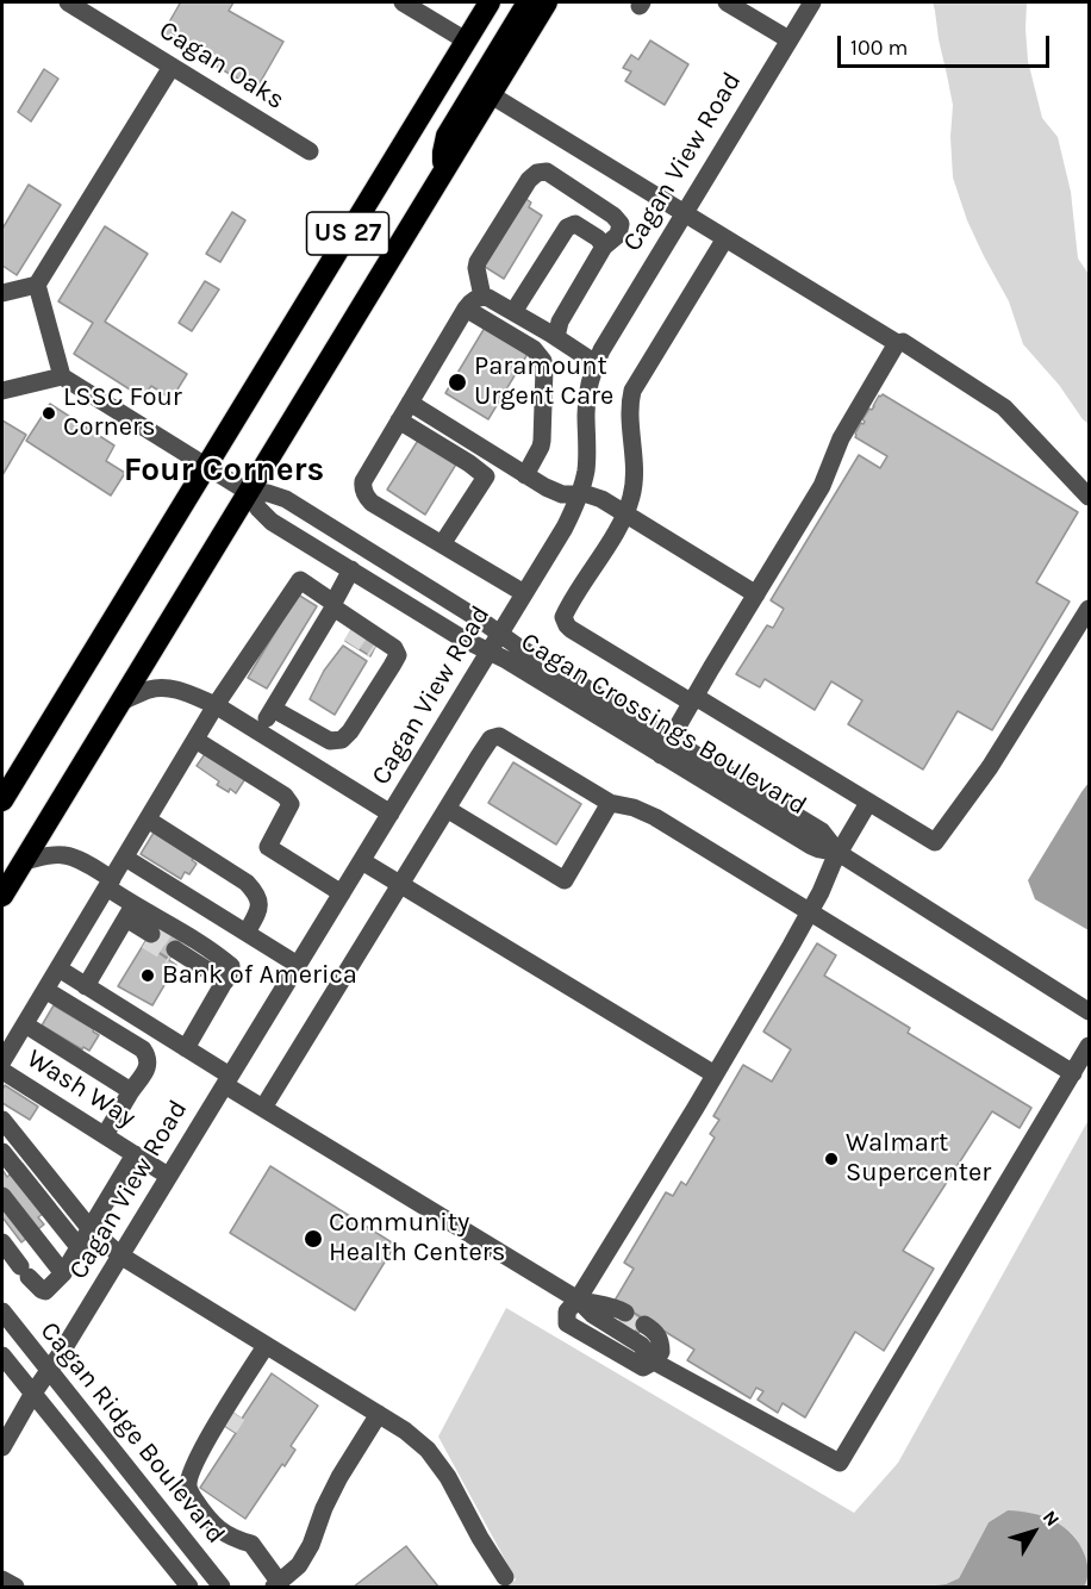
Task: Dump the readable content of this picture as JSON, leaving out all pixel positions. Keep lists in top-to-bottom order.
{
  "streets": {
    "highway": ["US 27"],
    "street": [
      "Cagan Oaks",
      "Cagan View Road",
      "Cagan Crossings Boulevard",
      "Wash Way",
      "Cagan Ridge Boulevard"
    ]
  },
  "crossings": [
    ["Cagan View Road", "Cagan Crossings Boulevard"],
    ["Cagan View Road", "Wash Way"],
    ["Cagan View Road", "Cagan Ridge Boulevard"],
    ["US 27", "Cagan Crossings Boulevard"]
  ],
  "districts": ["Four Corners"],
  "places": [
    "Paramount Urgent Care",
    "LSSC Four Corners",
    "Bank of America",
    "Walmart Supercenter",
    "Community Health Centers"
  ],
  "scale_bar": "100 m",
  "north": "top right"
}
